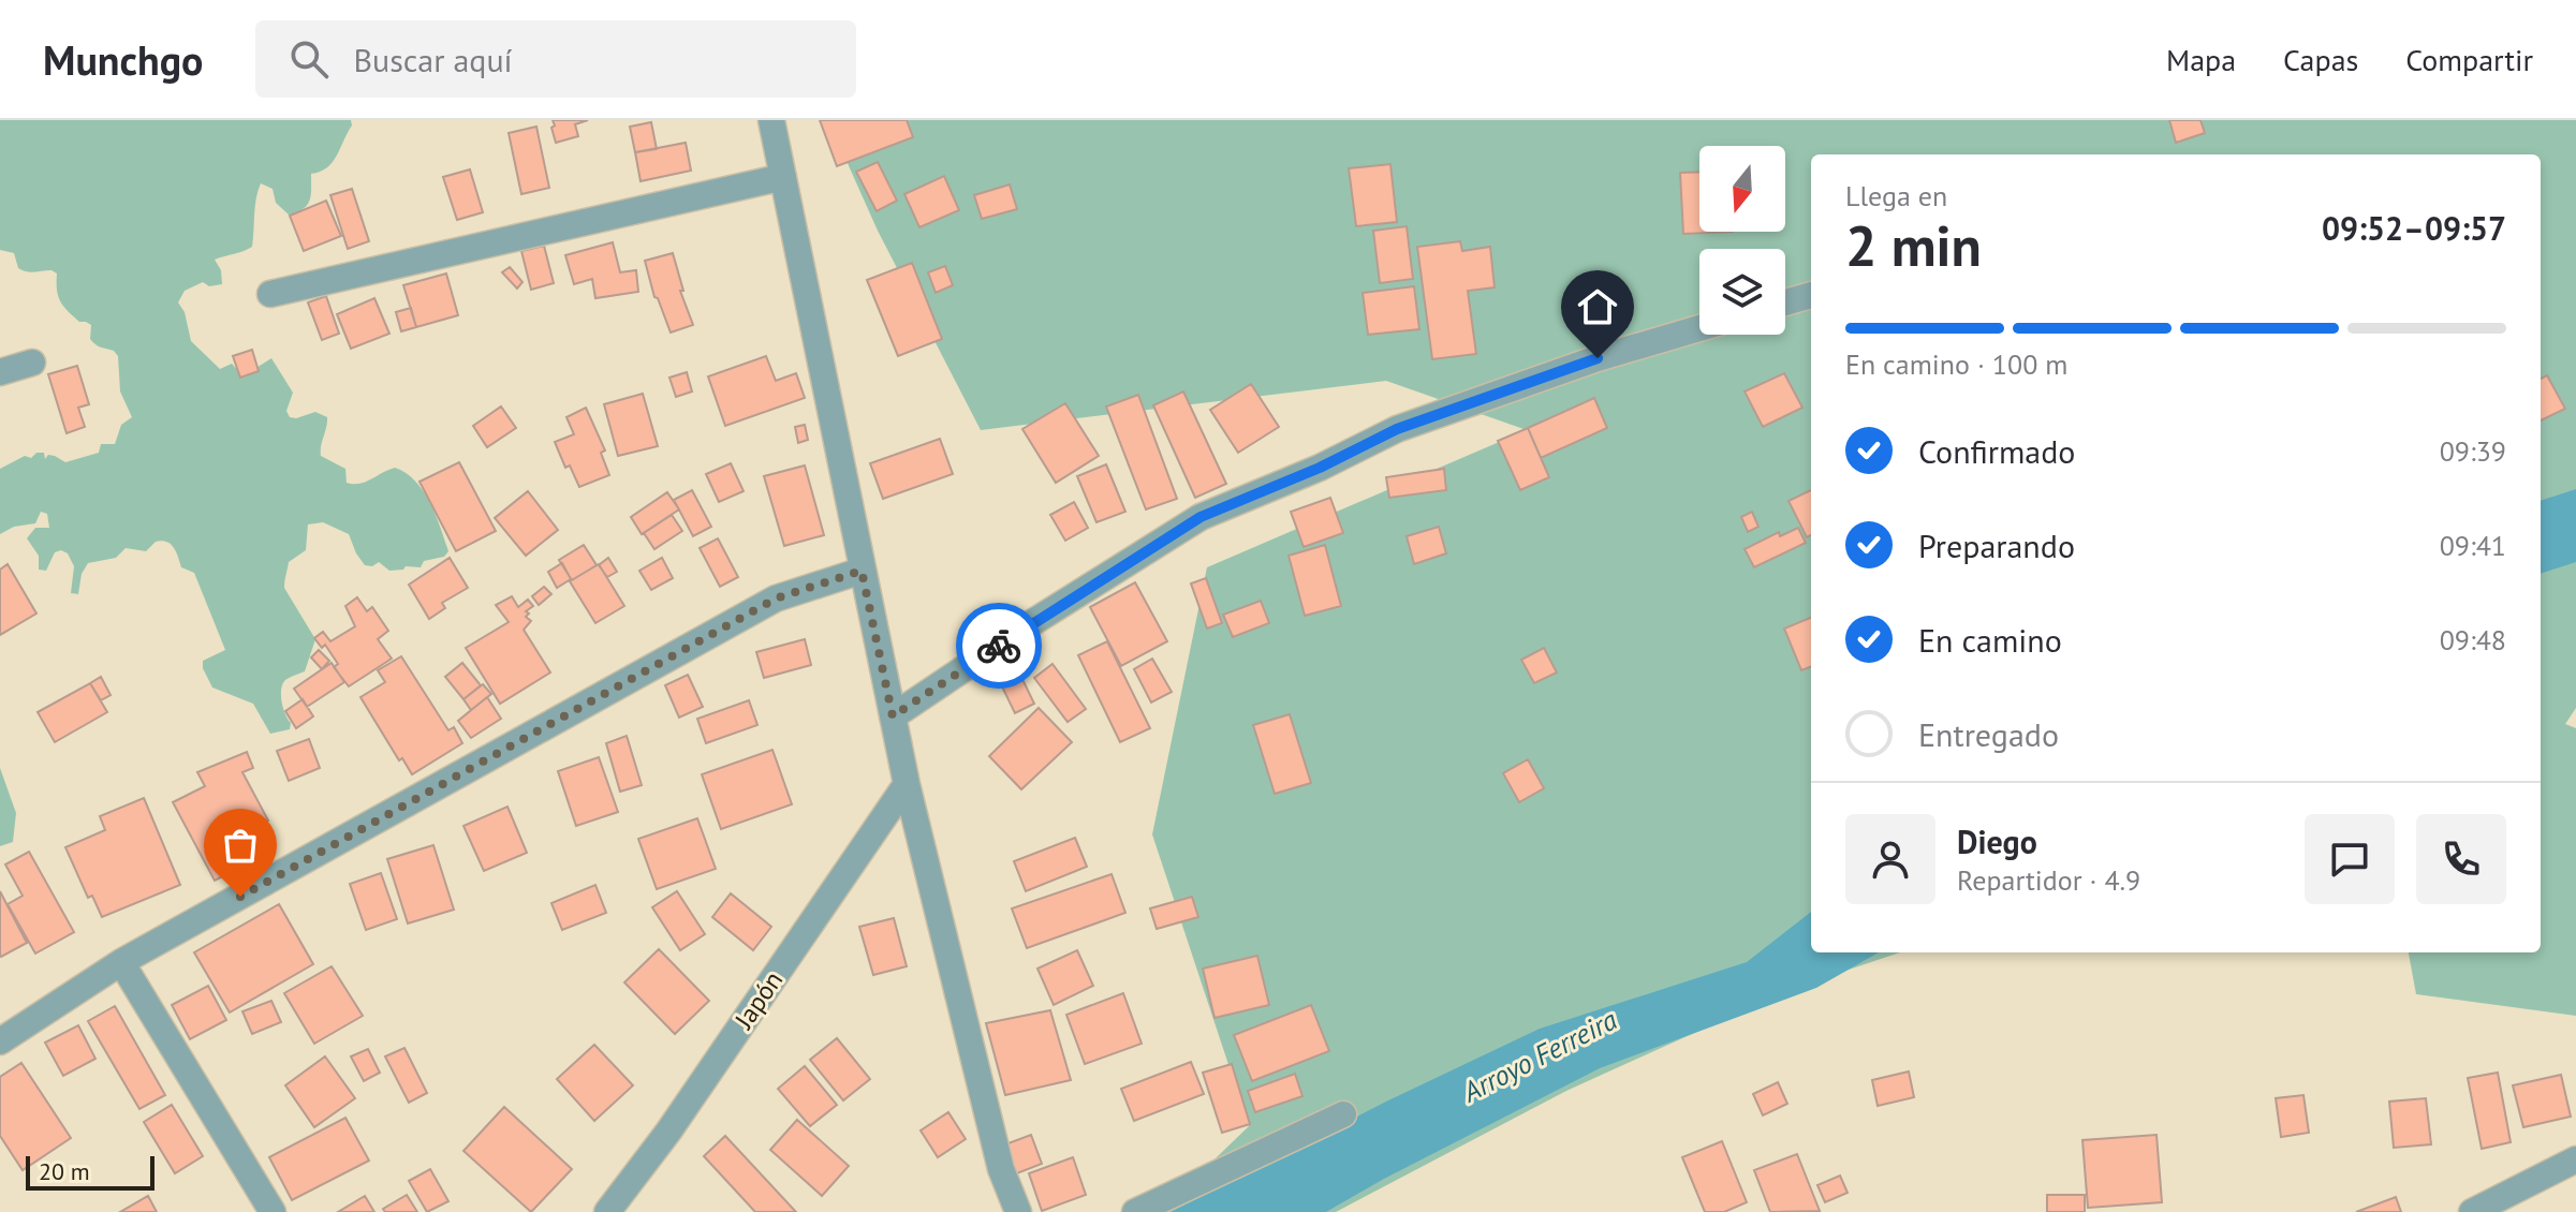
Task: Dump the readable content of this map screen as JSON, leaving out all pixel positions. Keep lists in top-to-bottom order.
{
  "streets": {
    "street": ["Japón"]
  },
  "water": ["Arroyo Ferreira"],
  "scale_bar": "20 m",
  "north": "bottom",
  "page": {
    "header": "Munchgo",
    "search": "Buscar aquí",
    "nav": ["Mapa", "Capas", "Compartir"],
    "heading": ["2 min", "Llega en", "09:52–09:57"],
    "panel": ["Diego", "Repartidor · 4.9"],
    "bar": "En camino · 100 m",
    "list": [
      ["Confirmado", "09:39"],
      ["Preparando", "09:41"],
      ["En camino", "09:48"],
      "Entregado"
    ],
    "scale": "20 m"
  }
}
